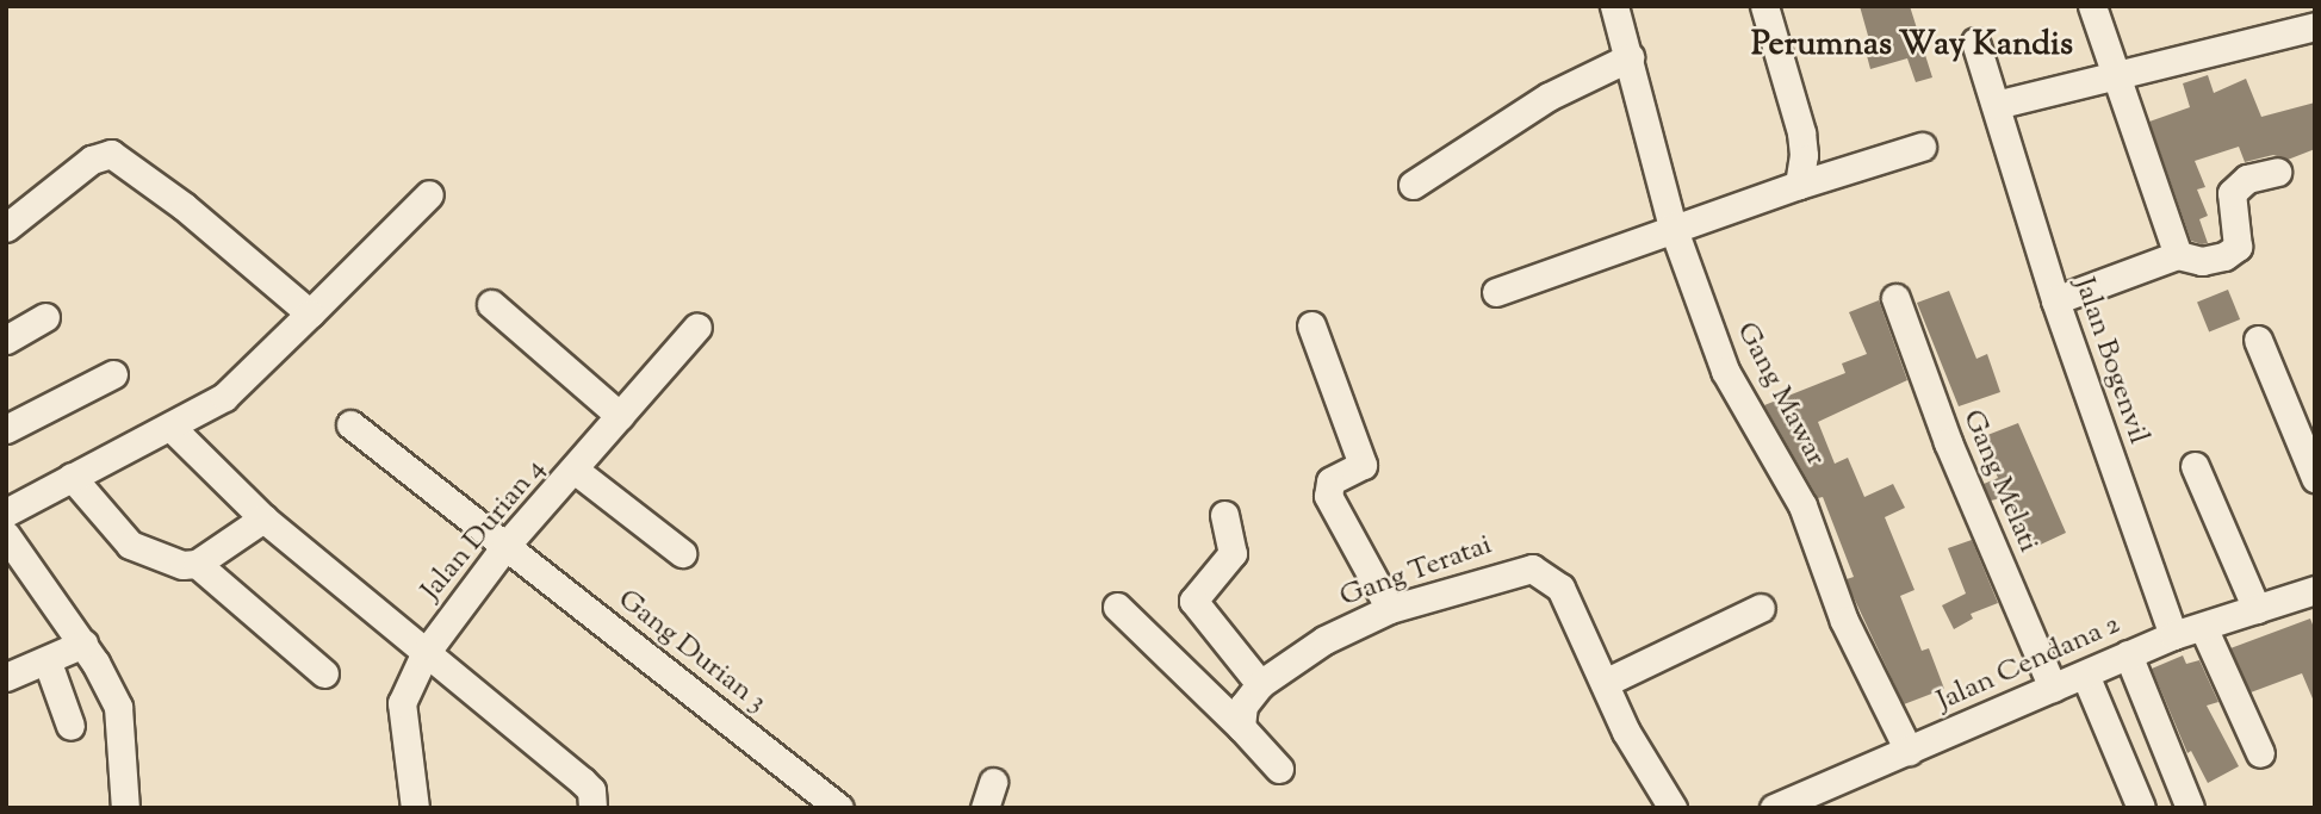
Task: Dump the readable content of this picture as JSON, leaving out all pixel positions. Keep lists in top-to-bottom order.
{
  "streets": {
    "street": [
      "Jalan Bogenvil",
      "Gang Mawar",
      "Gang Melati",
      "Jalan Durian 4",
      "Gang Teratai",
      "Gang Durian 3",
      "Jalan Cendana 2"
    ]
  },
  "crossings": [
    ["Jalan Bogenvil", "Jalan Cendana 2"],
    ["Gang Mawar", "Jalan Cendana 2"],
    ["Gang Melati", "Jalan Cendana 2"],
    ["Jalan Durian 4", "Gang Durian 3"]
  ],
  "districts": ["Perumnas Way Kandis"]
}
